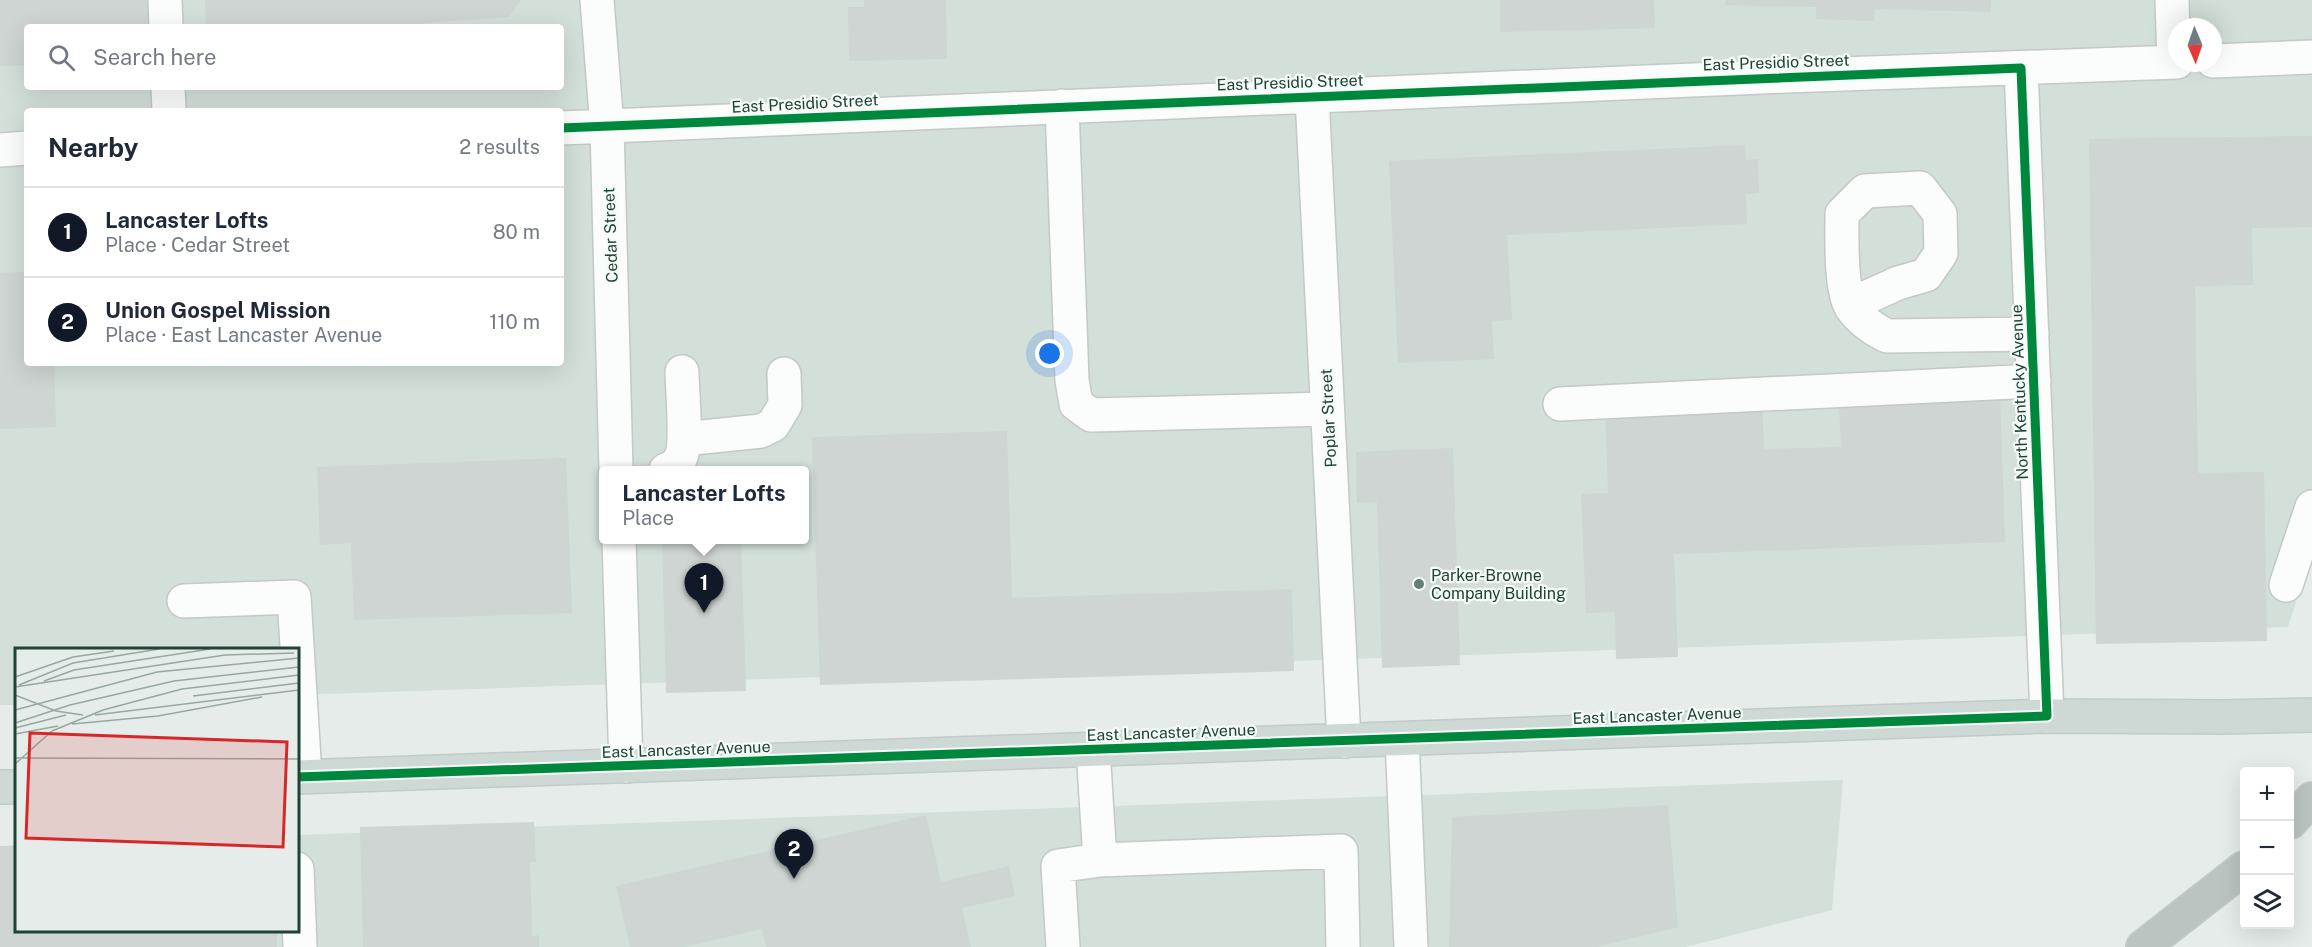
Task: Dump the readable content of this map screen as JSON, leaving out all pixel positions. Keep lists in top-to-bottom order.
{
  "streets": {
    "main road": ["East Lancaster Avenue"],
    "street": [
      "East Presidio Street",
      "Cedar Street",
      "North Kentucky Avenue",
      "Poplar Street"
    ]
  },
  "crossings": [
    ["East Presidio Street", "Cedar Street"],
    ["East Presidio Street", "North Kentucky Avenue"],
    ["East Presidio Street", "Poplar Street"],
    ["North Kentucky Avenue", "East Lancaster Avenue"],
    ["Poplar Street", "East Lancaster Avenue"]
  ],
  "places": ["Parker-Browne Company Building"],
  "north": "bottom",
  "page": {
    "search": "Search here",
    "heading": ["Nearby", "2 results"],
    "list": [
      {
        "mark": "1",
        "name": "Lancaster Lofts",
        "note": "Place · Cedar Street",
        "value": "80 m"
      },
      {
        "mark": "2",
        "name": "Union Gospel Mission",
        "note": "Place · East Lancaster Avenue",
        "value": "110 m"
      }
    ],
    "popup": ["Lancaster Lofts", "Place"],
    "pins": ["1", "2"],
    "map_buttons": ["+", "−"]
  }
}
